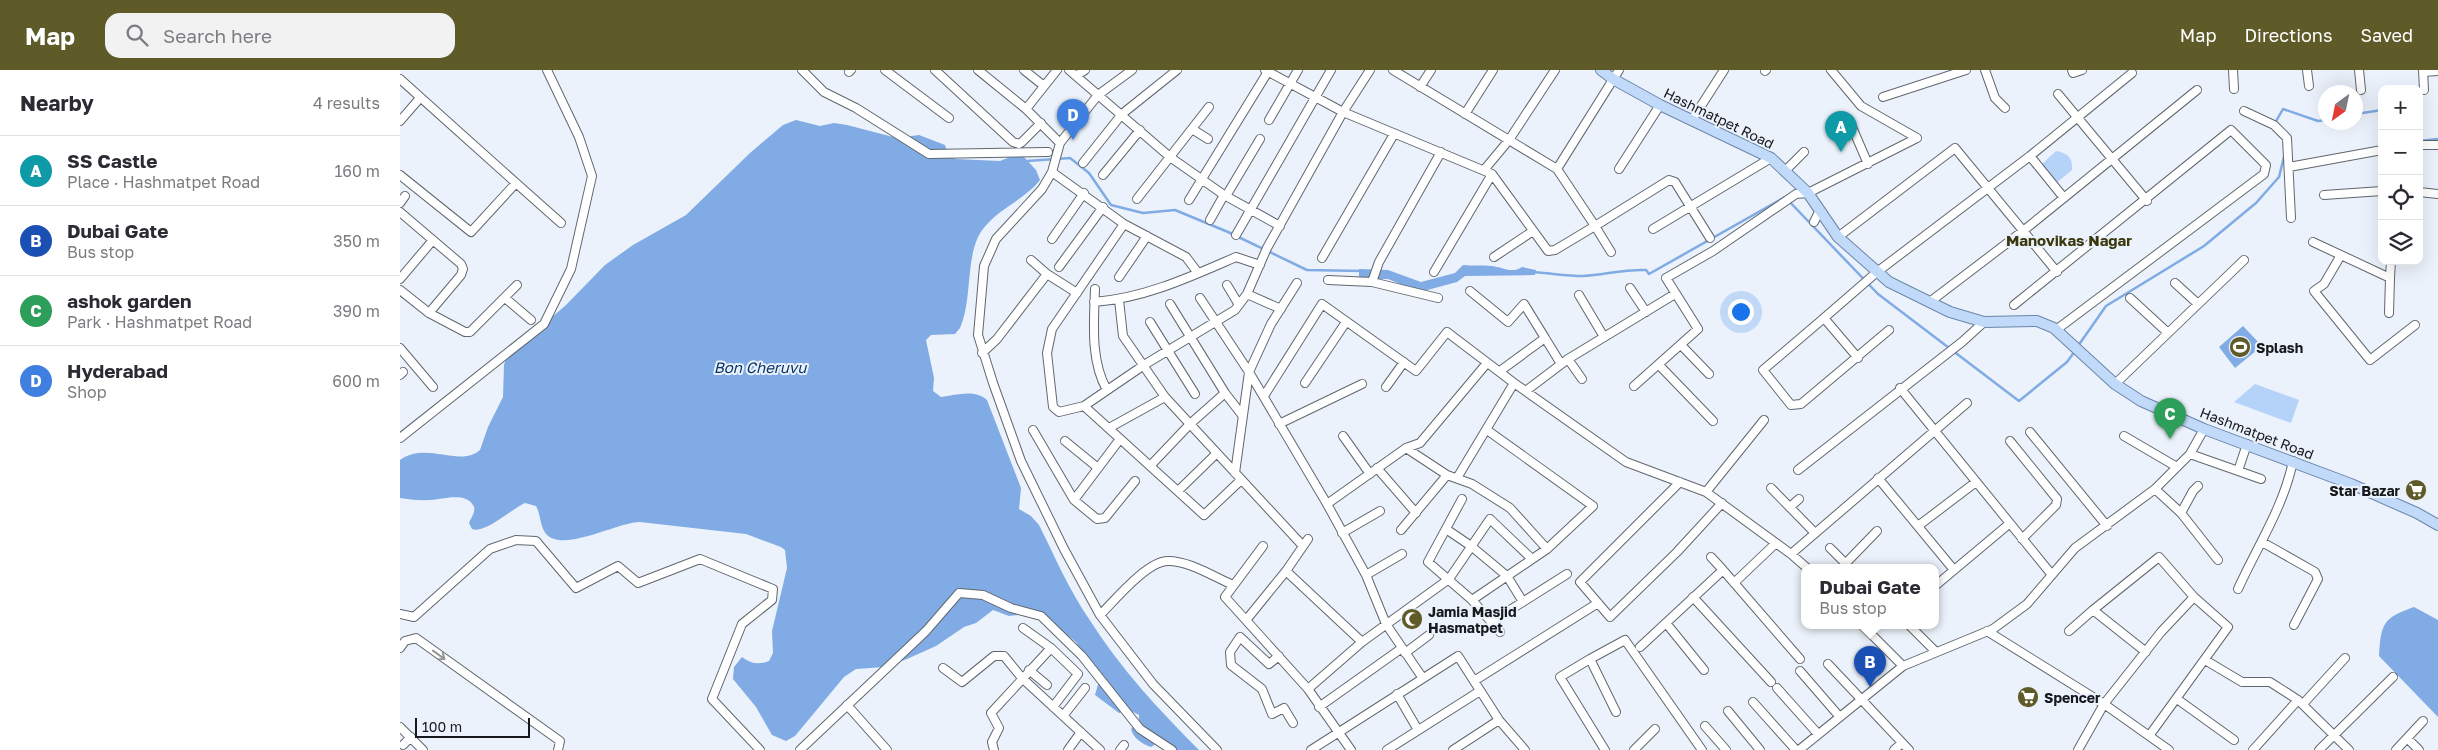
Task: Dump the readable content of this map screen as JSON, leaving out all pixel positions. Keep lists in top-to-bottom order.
{
  "streets": {
    "main road": ["Hashmatpet Road"]
  },
  "districts": ["Manovikas Nagar"],
  "water": ["Bon Cheruvu"],
  "places": {
    "sports": ["Splash"],
    "supermarket": ["Star Bazar", "Spencer"],
    "mosque": ["Jamia Masjid Hasmatpet"]
  },
  "scale_bar": "100 m",
  "north": "bottom left",
  "page": {
    "header": "Map",
    "search": "Search here",
    "nav": ["Map", "Directions", "Saved"],
    "heading": ["Nearby", "4 results"],
    "map_buttons": ["+", "−"],
    "pins": [
      "D",
      "A",
      "C",
      "B"
    ],
    "list": [
      {
        "mark": "A",
        "name": "SS Castle",
        "note": "Place · Hashmatpet Road",
        "value": "160 m"
      },
      {
        "mark": "B",
        "name": "Dubai Gate",
        "note": "Bus stop",
        "value": "350 m"
      },
      {
        "mark": "C",
        "name": "ashok garden",
        "note": "Park · Hashmatpet Road",
        "value": "390 m"
      },
      {
        "mark": "D",
        "name": "Hyderabad",
        "note": "Shop",
        "value": "600 m"
      }
    ],
    "popup": ["Dubai Gate", "Bus stop"],
    "scale": "100 m"
  }
}
